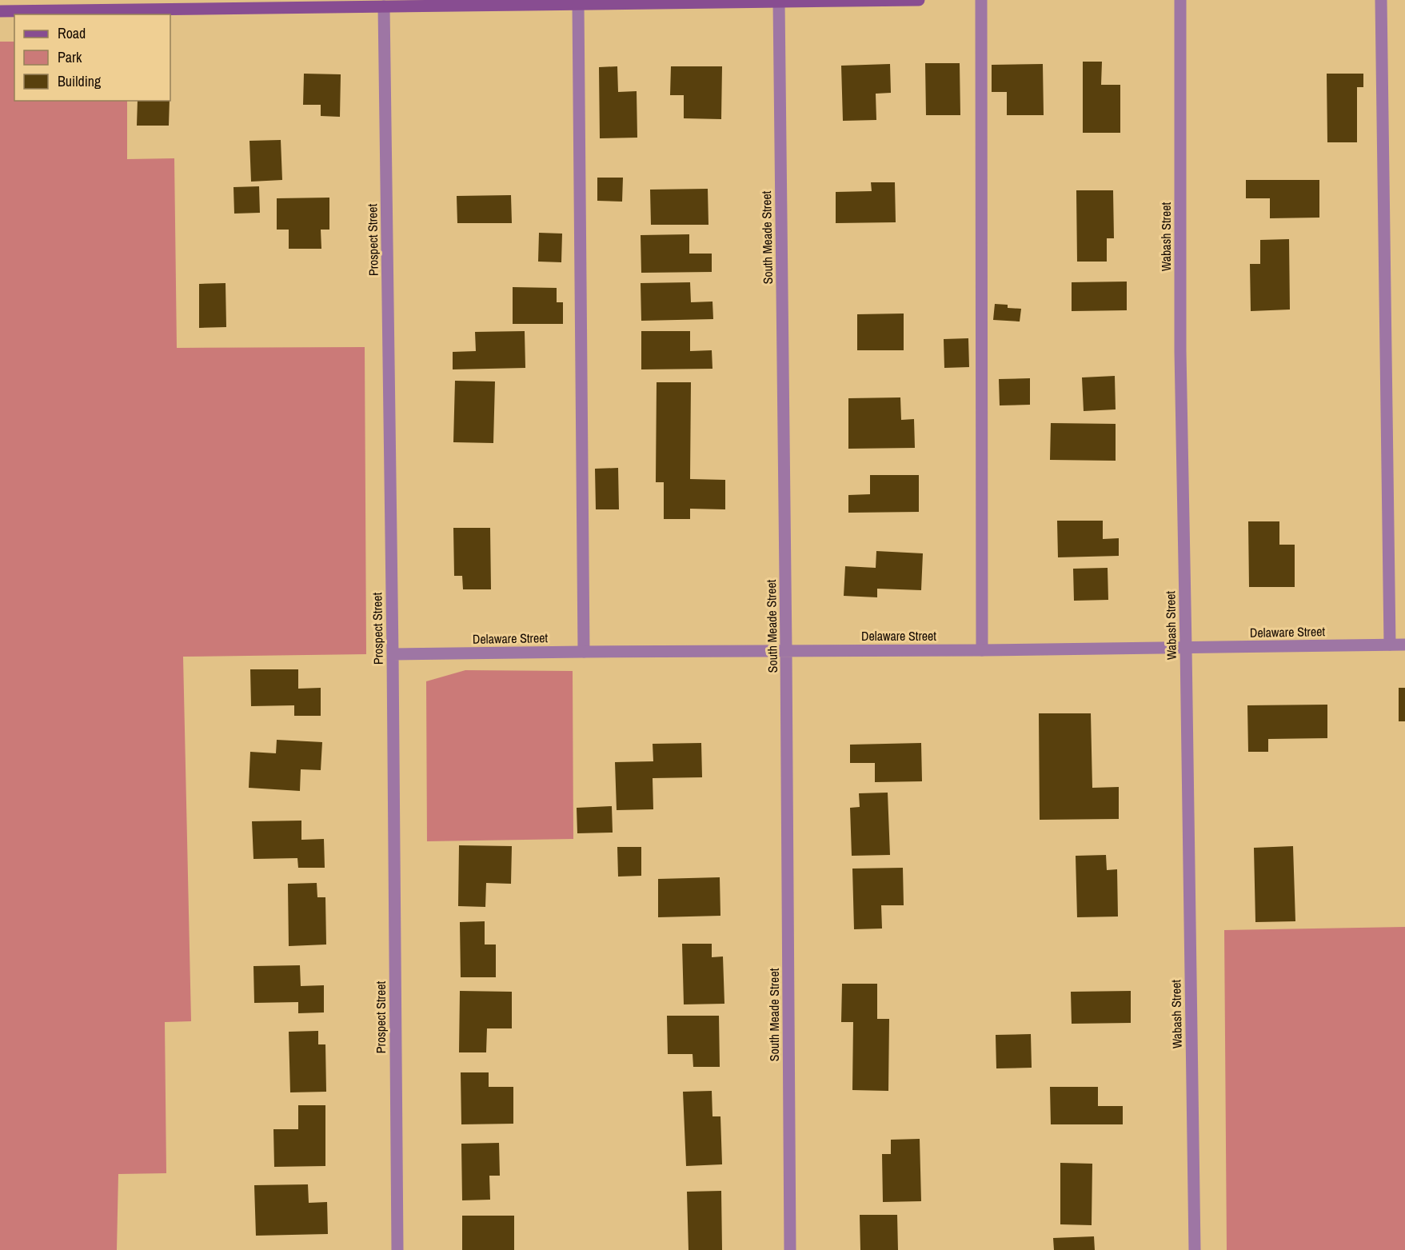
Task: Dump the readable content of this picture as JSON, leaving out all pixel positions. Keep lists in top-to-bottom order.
{
  "streets": {
    "street": [
      "Wabash Street",
      "South Meade Street",
      "Prospect Street",
      "Delaware Street"
    ]
  },
  "crossings": [
    ["Wabash Street", "Delaware Street"],
    ["South Meade Street", "Delaware Street"],
    ["Prospect Street", "Delaware Street"]
  ],
  "legend": ["Road", "Park", "Building"]
}
